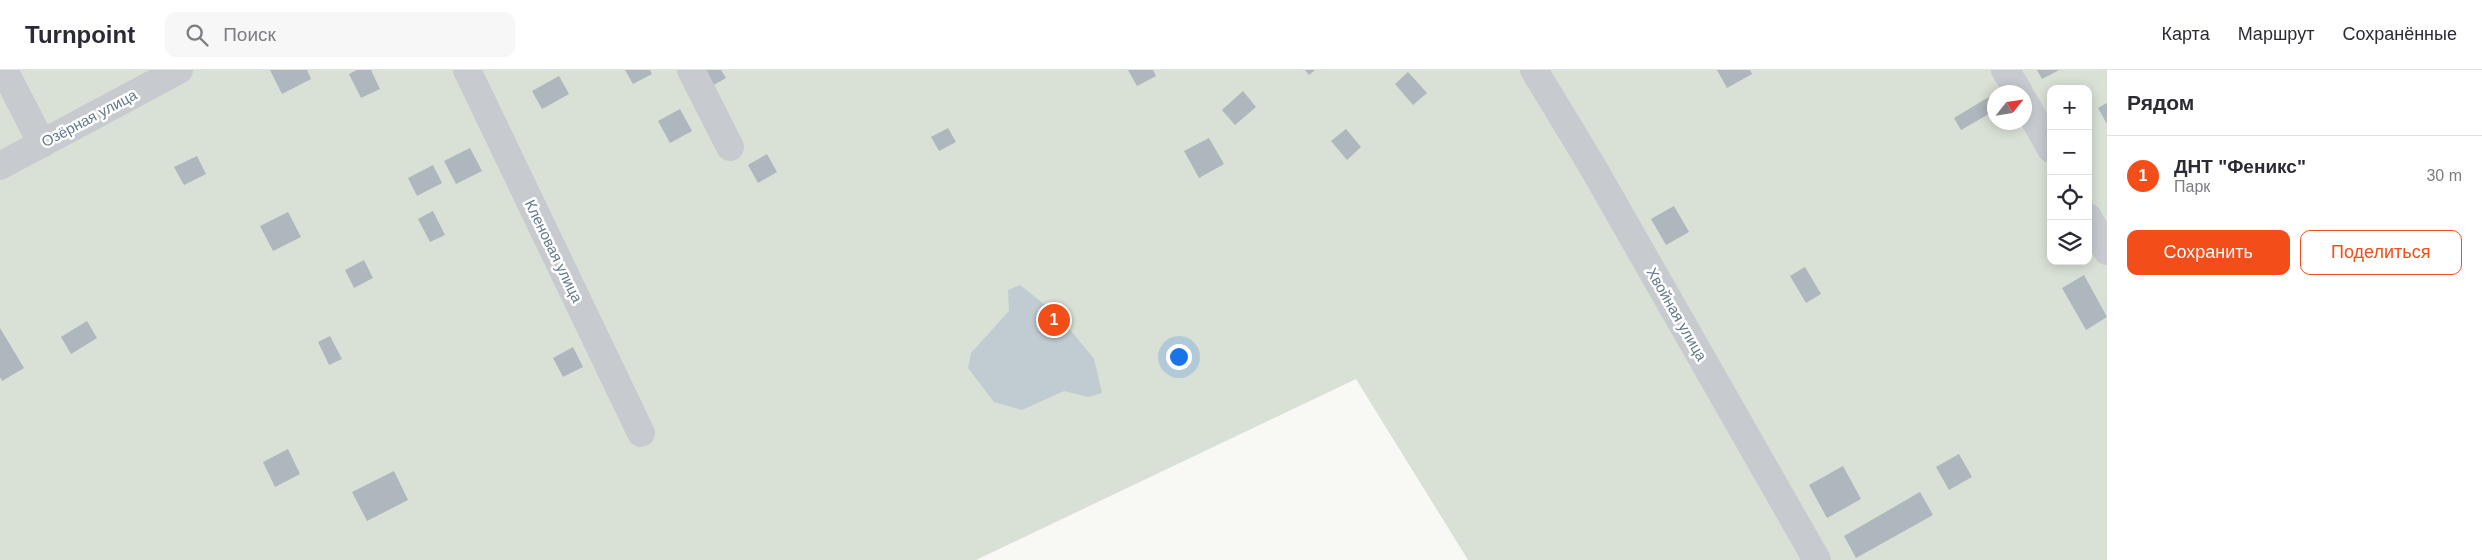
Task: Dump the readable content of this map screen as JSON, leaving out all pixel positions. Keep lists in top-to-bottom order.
{
  "streets": {
    "street": ["Озёрная улица", "Кленовая улица", "Хвойная улица"]
  },
  "north": "top right",
  "page": {
    "header": "Turnpoint",
    "search": "Поиск",
    "nav": ["Карта", "Маршрут", "Сохранённые"],
    "heading": "Рядом",
    "map_buttons": ["+", "−"],
    "list": [
      {
        "mark": "1",
        "name": "ДНТ \"Феникс\"",
        "note": "Парк",
        "value": "30 m"
      }
    ],
    "buttons": ["Сохранить", "Поделиться"],
    "pins": "1"
  }
}
